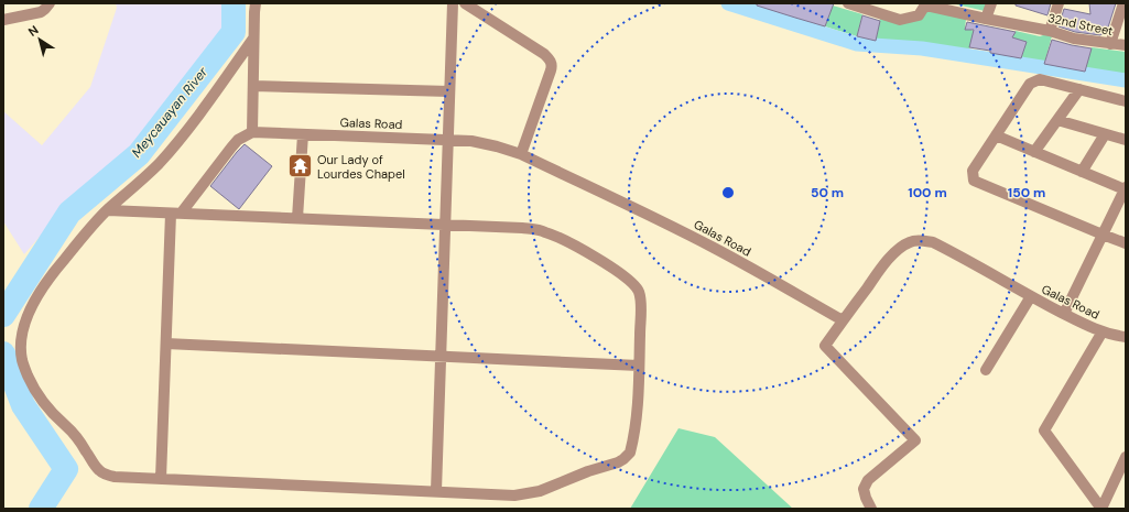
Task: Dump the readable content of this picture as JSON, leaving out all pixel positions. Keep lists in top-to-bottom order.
{
  "streets": {
    "street": ["32nd Street", "Galas Road"]
  },
  "water": ["Meycauayan River"],
  "places": {
    "temple": ["Our Lady of Lourdes Chapel"]
  },
  "north": "top left",
  "rings": ["50 m", "100 m", "150 m"]
}
